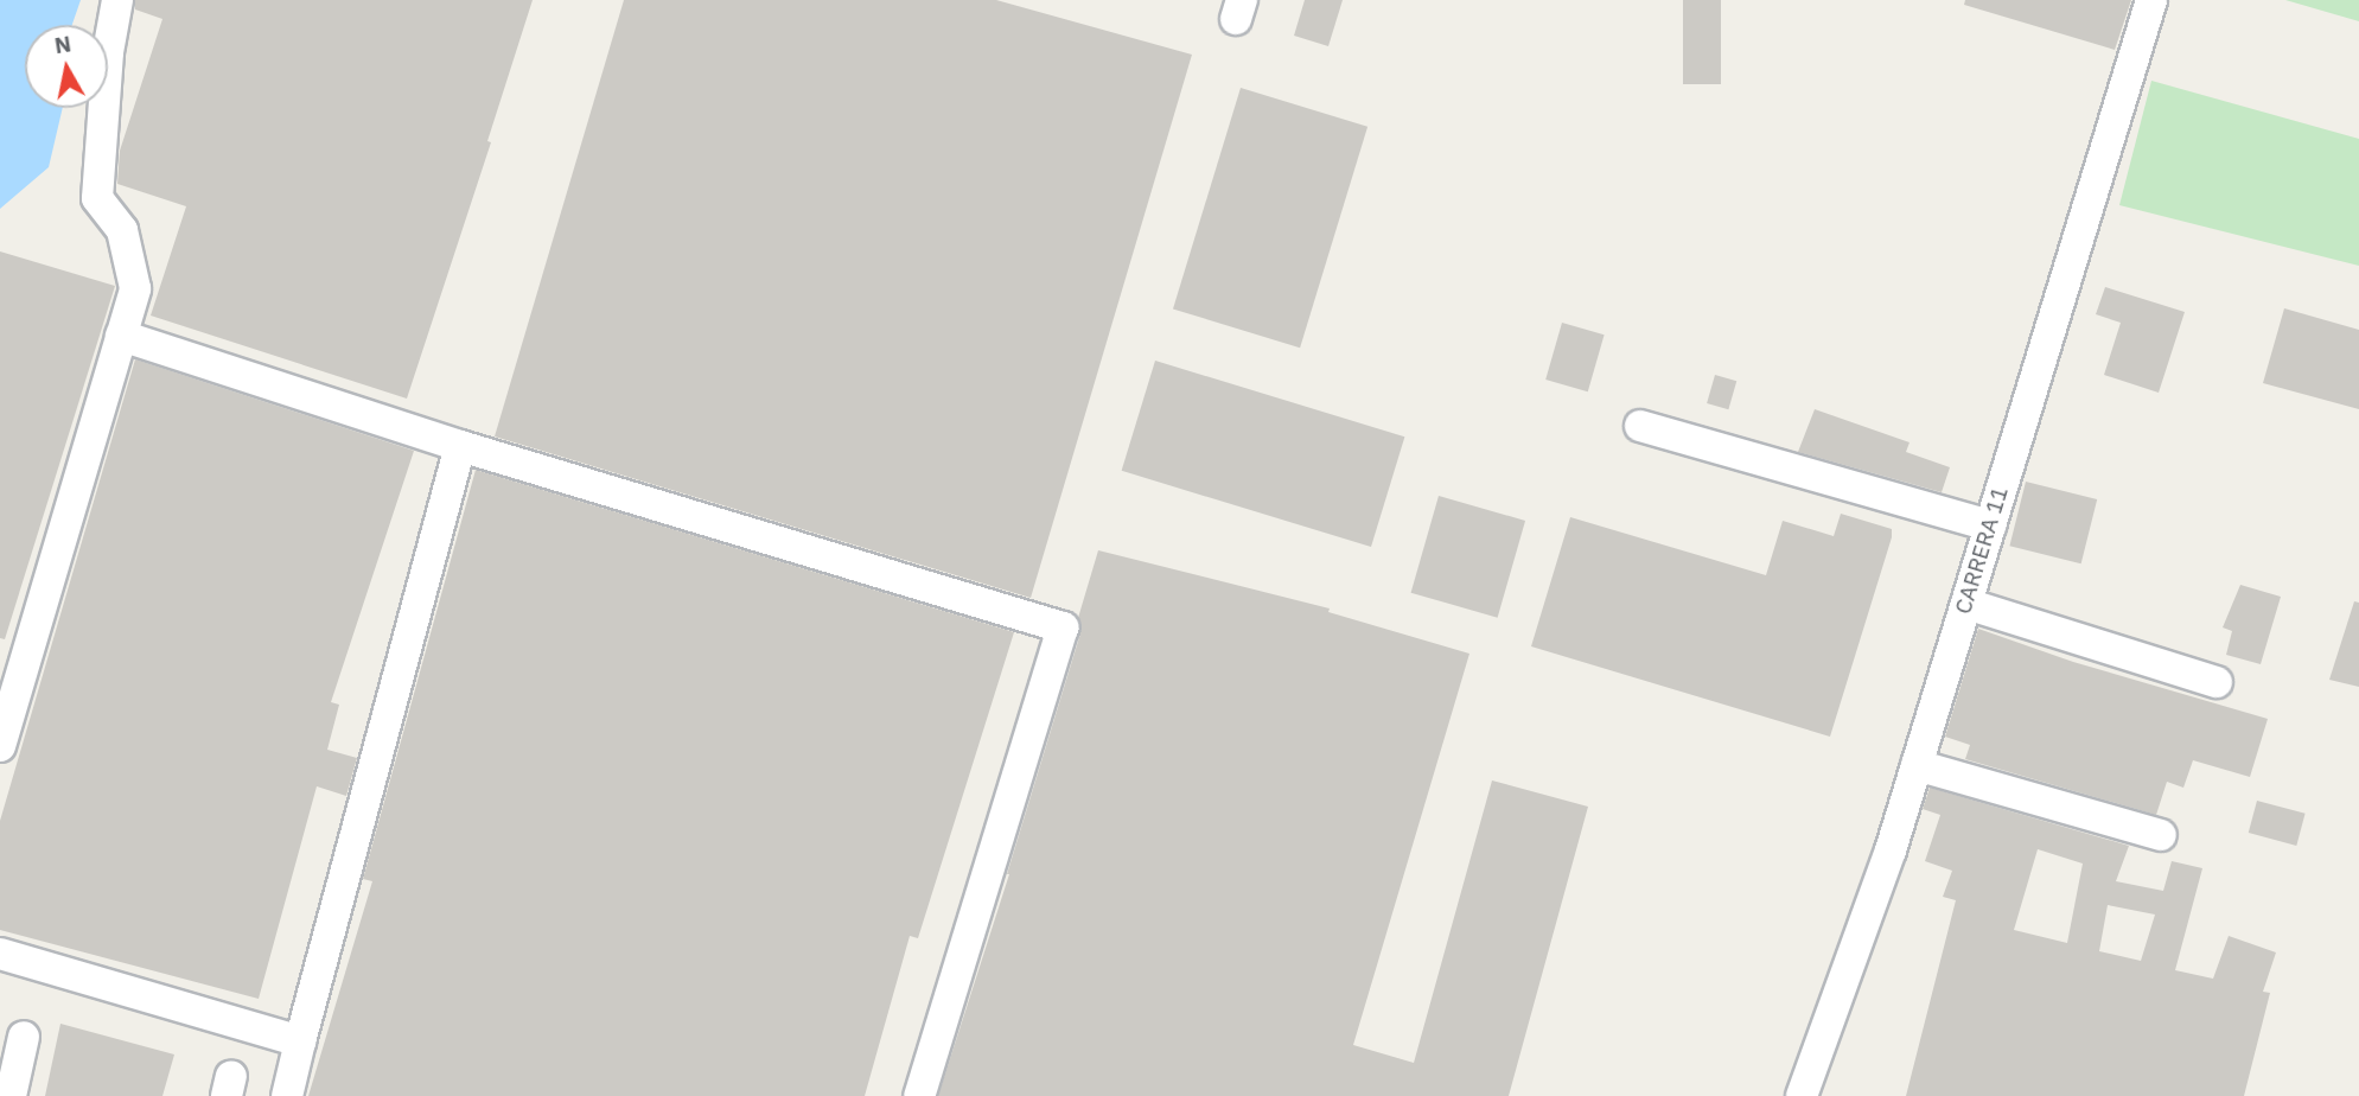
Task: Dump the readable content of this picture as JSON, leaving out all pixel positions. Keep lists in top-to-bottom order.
{
  "streets": {
    "street": ["CARRERA 11"]
  },
  "north": "top"
}
